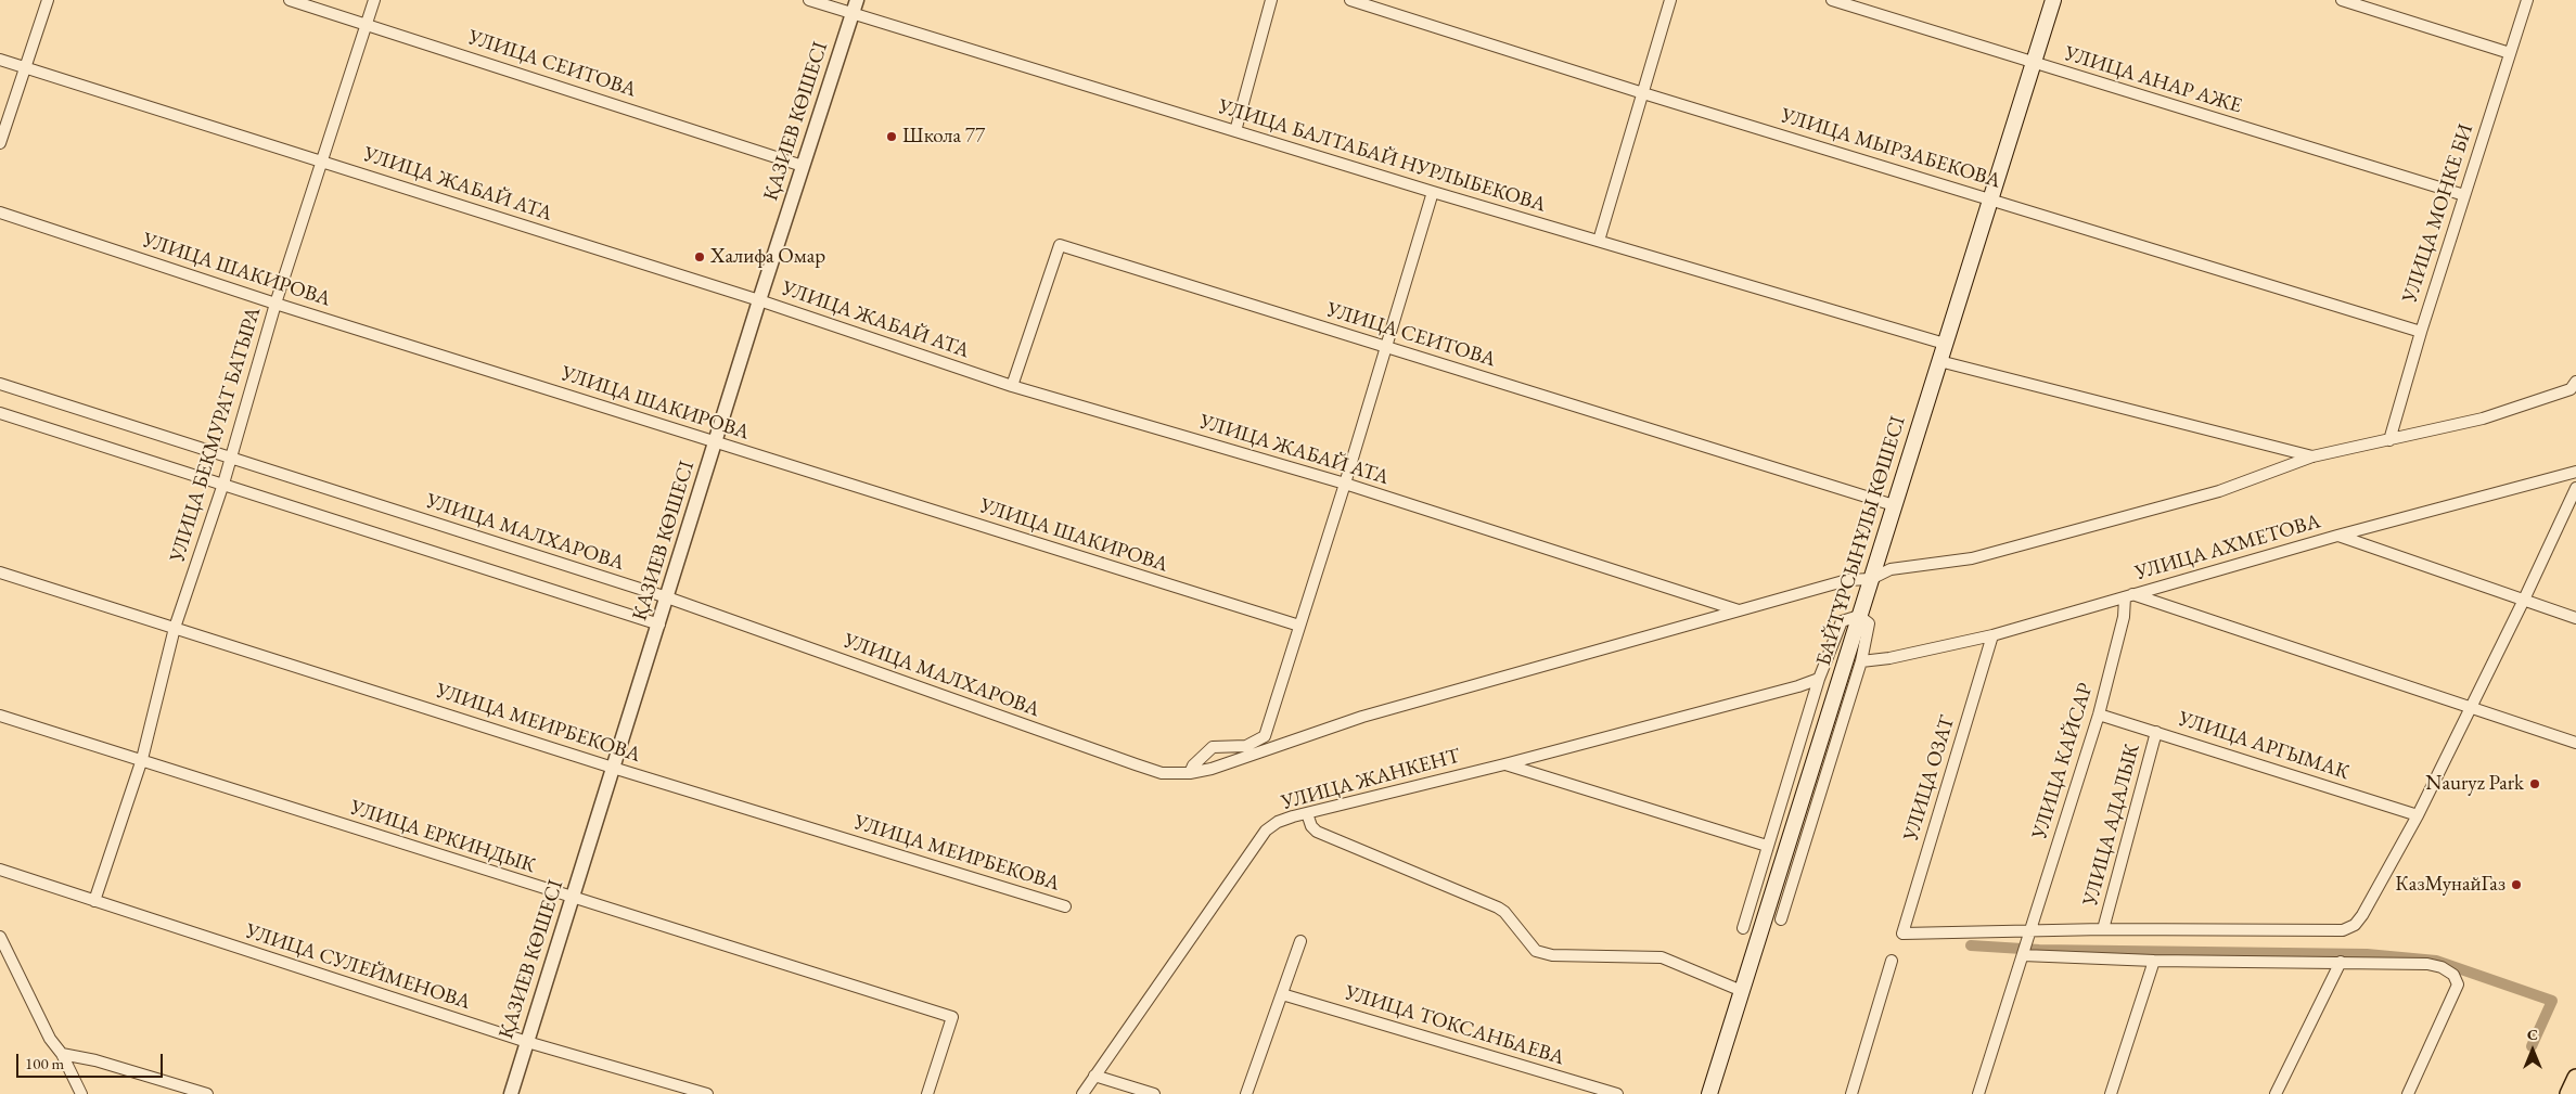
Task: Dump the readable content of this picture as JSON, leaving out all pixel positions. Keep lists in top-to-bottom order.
{
  "streets": {
    "main road": ["БАЙТҰРСЫНҰЛЫ КӨШЕСІ"],
    "street": [
      "УЛИЦА СЕИТОВА",
      "УЛИЦА АНАР АЖЕ",
      "ҚАЗИЕВ КӨШЕСІ",
      "УЛИЦА МЫРЗАБЕКОВА",
      "УЛИЦА БАЛТАБАЙ НУРЛЫБЕКОВА",
      "УЛИЦА ЖАБАЙ АТА",
      "УЛИЦА МОНКЕ БИ",
      "УЛИЦА ШАКИРОВА",
      "УЛИЦА БЕКМУРАТ БАТЫРА",
      "УЛИЦА МАЛХАРОВА",
      "УЛИЦА АХМЕТОВА",
      "УЛИЦА МЕИРБЕКОВА",
      "УЛИЦА АРГЫМАК",
      "УЛИЦА КАЙСАР",
      "УЛИЦА ОЗАТ",
      "УЛИЦА ЖАНКЕНТ",
      "УЛИЦА АДАЛЫК",
      "УЛИЦА ЕРКИНДЫК",
      "УЛИЦА СУЛЕЙМЕНОВА",
      "УЛИЦА ТОКСАНБАЕВА"
    ]
  },
  "crossings": [
    ["УЛИЦА СЕИТОВА", "ҚАЗИЕВ КӨШЕСІ"],
    ["УЛИЦА СЕИТОВА", "УЛИЦА ЖАБАЙ АТА"],
    ["УЛИЦА СЕИТОВА", "УЛИЦА БЕКМУРАТ БАТЫРА"],
    ["УЛИЦА СЕИТОВА", "БАЙТҰРСЫНҰЛЫ КӨШЕСІ"],
    ["УЛИЦА АНАР АЖЕ", "УЛИЦА МОНКЕ БИ"],
    ["УЛИЦА АНАР АЖЕ", "БАЙТҰРСЫНҰЛЫ КӨШЕСІ"],
    ["ҚАЗИЕВ КӨШЕСІ", "УЛИЦА БАЛТАБАЙ НУРЛЫБЕКОВА"],
    ["ҚАЗИЕВ КӨШЕСІ", "УЛИЦА ЖАБАЙ АТА"],
    ["ҚАЗИЕВ КӨШЕСІ", "УЛИЦА ШАКИРОВА"],
    ["ҚАЗИЕВ КӨШЕСІ", "УЛИЦА МАЛХАРОВА"],
    ["ҚАЗИЕВ КӨШЕСІ", "УЛИЦА МЕИРБЕКОВА"],
    ["ҚАЗИЕВ КӨШЕСІ", "УЛИЦА ЕРКИНДЫК"],
    ["ҚАЗИЕВ КӨШЕСІ", "УЛИЦА СУЛЕЙМЕНОВА"],
    ["УЛИЦА МЫРЗАБЕКОВА", "УЛИЦА МОНКЕ БИ"],
    ["УЛИЦА МЫРЗАБЕКОВА", "БАЙТҰРСЫНҰЛЫ КӨШЕСІ"],
    ["УЛИЦА БАЛТАБАЙ НУРЛЫБЕКОВА", "БАЙТҰРСЫНҰЛЫ КӨШЕСІ"],
    ["УЛИЦА ЖАБАЙ АТА", "УЛИЦА БЕКМУРАТ БАТЫРА"],
    ["УЛИЦА ЖАБАЙ АТА", "УЛИЦА МАЛХАРОВА"],
    ["УЛИЦА МОНКЕ БИ", "УЛИЦА МАЛХАРОВА"],
    ["УЛИЦА ШАКИРОВА", "УЛИЦА БЕКМУРАТ БАТЫРА"],
    ["УЛИЦА БЕКМУРАТ БАТЫРА", "УЛИЦА МАЛХАРОВА"],
    ["УЛИЦА БЕКМУРАТ БАТЫРА", "УЛИЦА МЕИРБЕКОВА"],
    ["УЛИЦА БЕКМУРАТ БАТЫРА", "УЛИЦА ЕРКИНДЫК"],
    ["УЛИЦА БЕКМУРАТ БАТЫРА", "УЛИЦА СУЛЕЙМЕНОВА"],
    ["УЛИЦА МАЛХАРОВА", "БАЙТҰРСЫНҰЛЫ КӨШЕСІ"],
    ["УЛИЦА АХМЕТОВА", "УЛИЦА КАЙСАР"],
    ["УЛИЦА АХМЕТОВА", "УЛИЦА ОЗАТ"],
    ["УЛИЦА АРГЫМАК", "УЛИЦА КАЙСАР"],
    ["УЛИЦА АРГЫМАК", "УЛИЦА АДАЛЫК"],
    ["УЛИЦА КАЙСАР", "УЛИЦА ОЗАТ"]
  ],
  "places": [
    "Школа 77",
    "Халифа Омар",
    "Nauryz Park",
    "КазМунайГаз"
  ],
  "scale_bar": "100 m",
  "north": "top"
}
